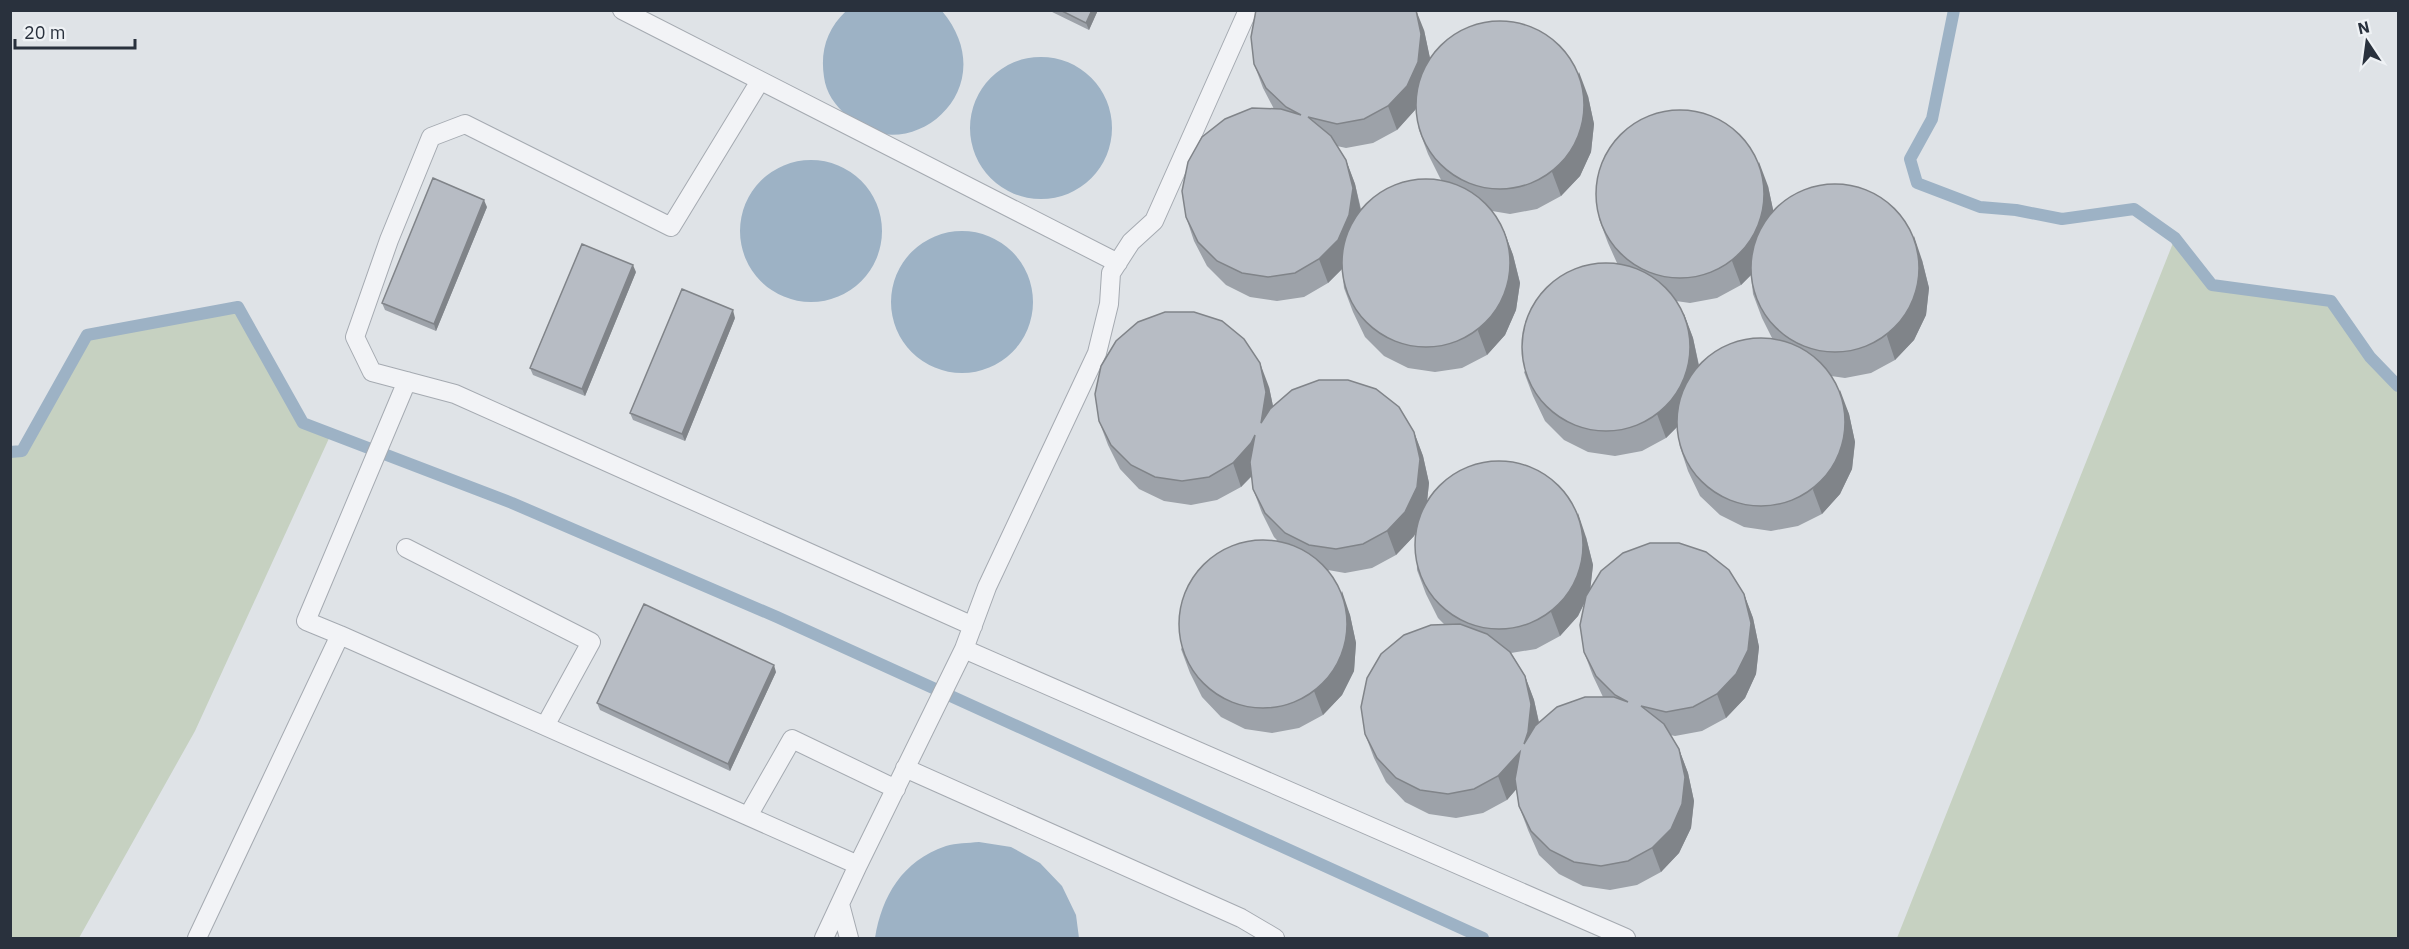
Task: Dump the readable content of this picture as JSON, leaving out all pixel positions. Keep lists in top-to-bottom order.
{
  "scale_bar": "20 m",
  "north": "top"
}
